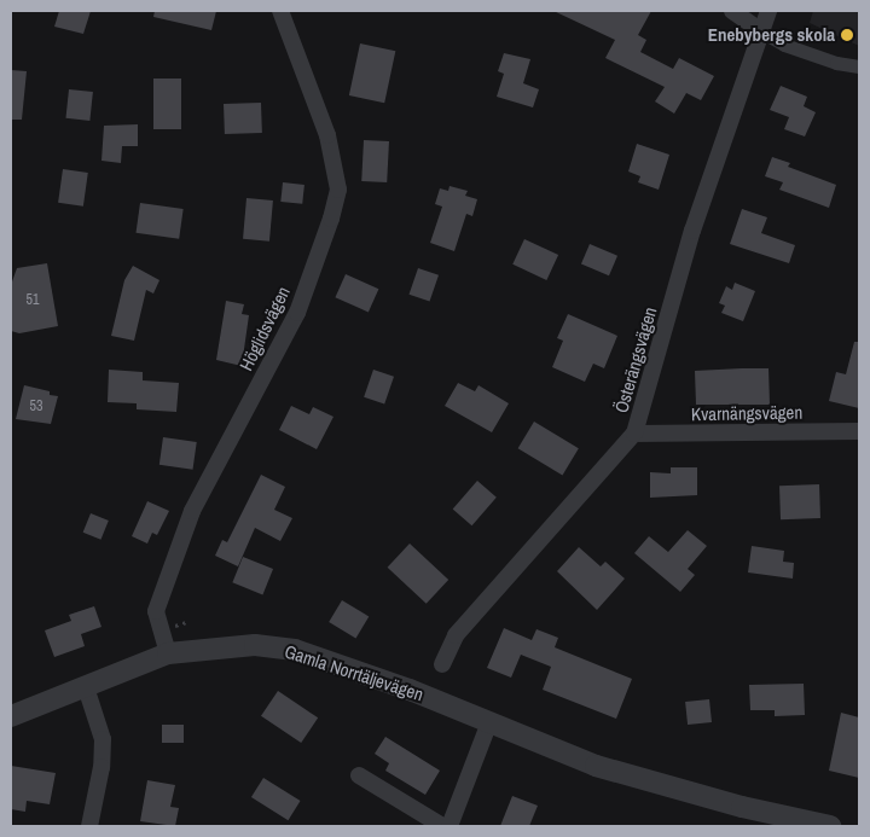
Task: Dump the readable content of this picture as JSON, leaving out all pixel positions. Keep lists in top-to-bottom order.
{
  "streets": {
    "street": [
      "Höglidsvägen",
      "Österängsvägen",
      "Kvarnängsvägen",
      "Gamla Norrtäljevägen"
    ]
  },
  "crossings": [
    ["Höglidsvägen", "Gamla Norrtäljevägen"],
    ["Österängsvägen", "Kvarnängsvägen"]
  ],
  "places": ["Enebybergs skola"],
  "house_numbers": ["51", "53"]
}
